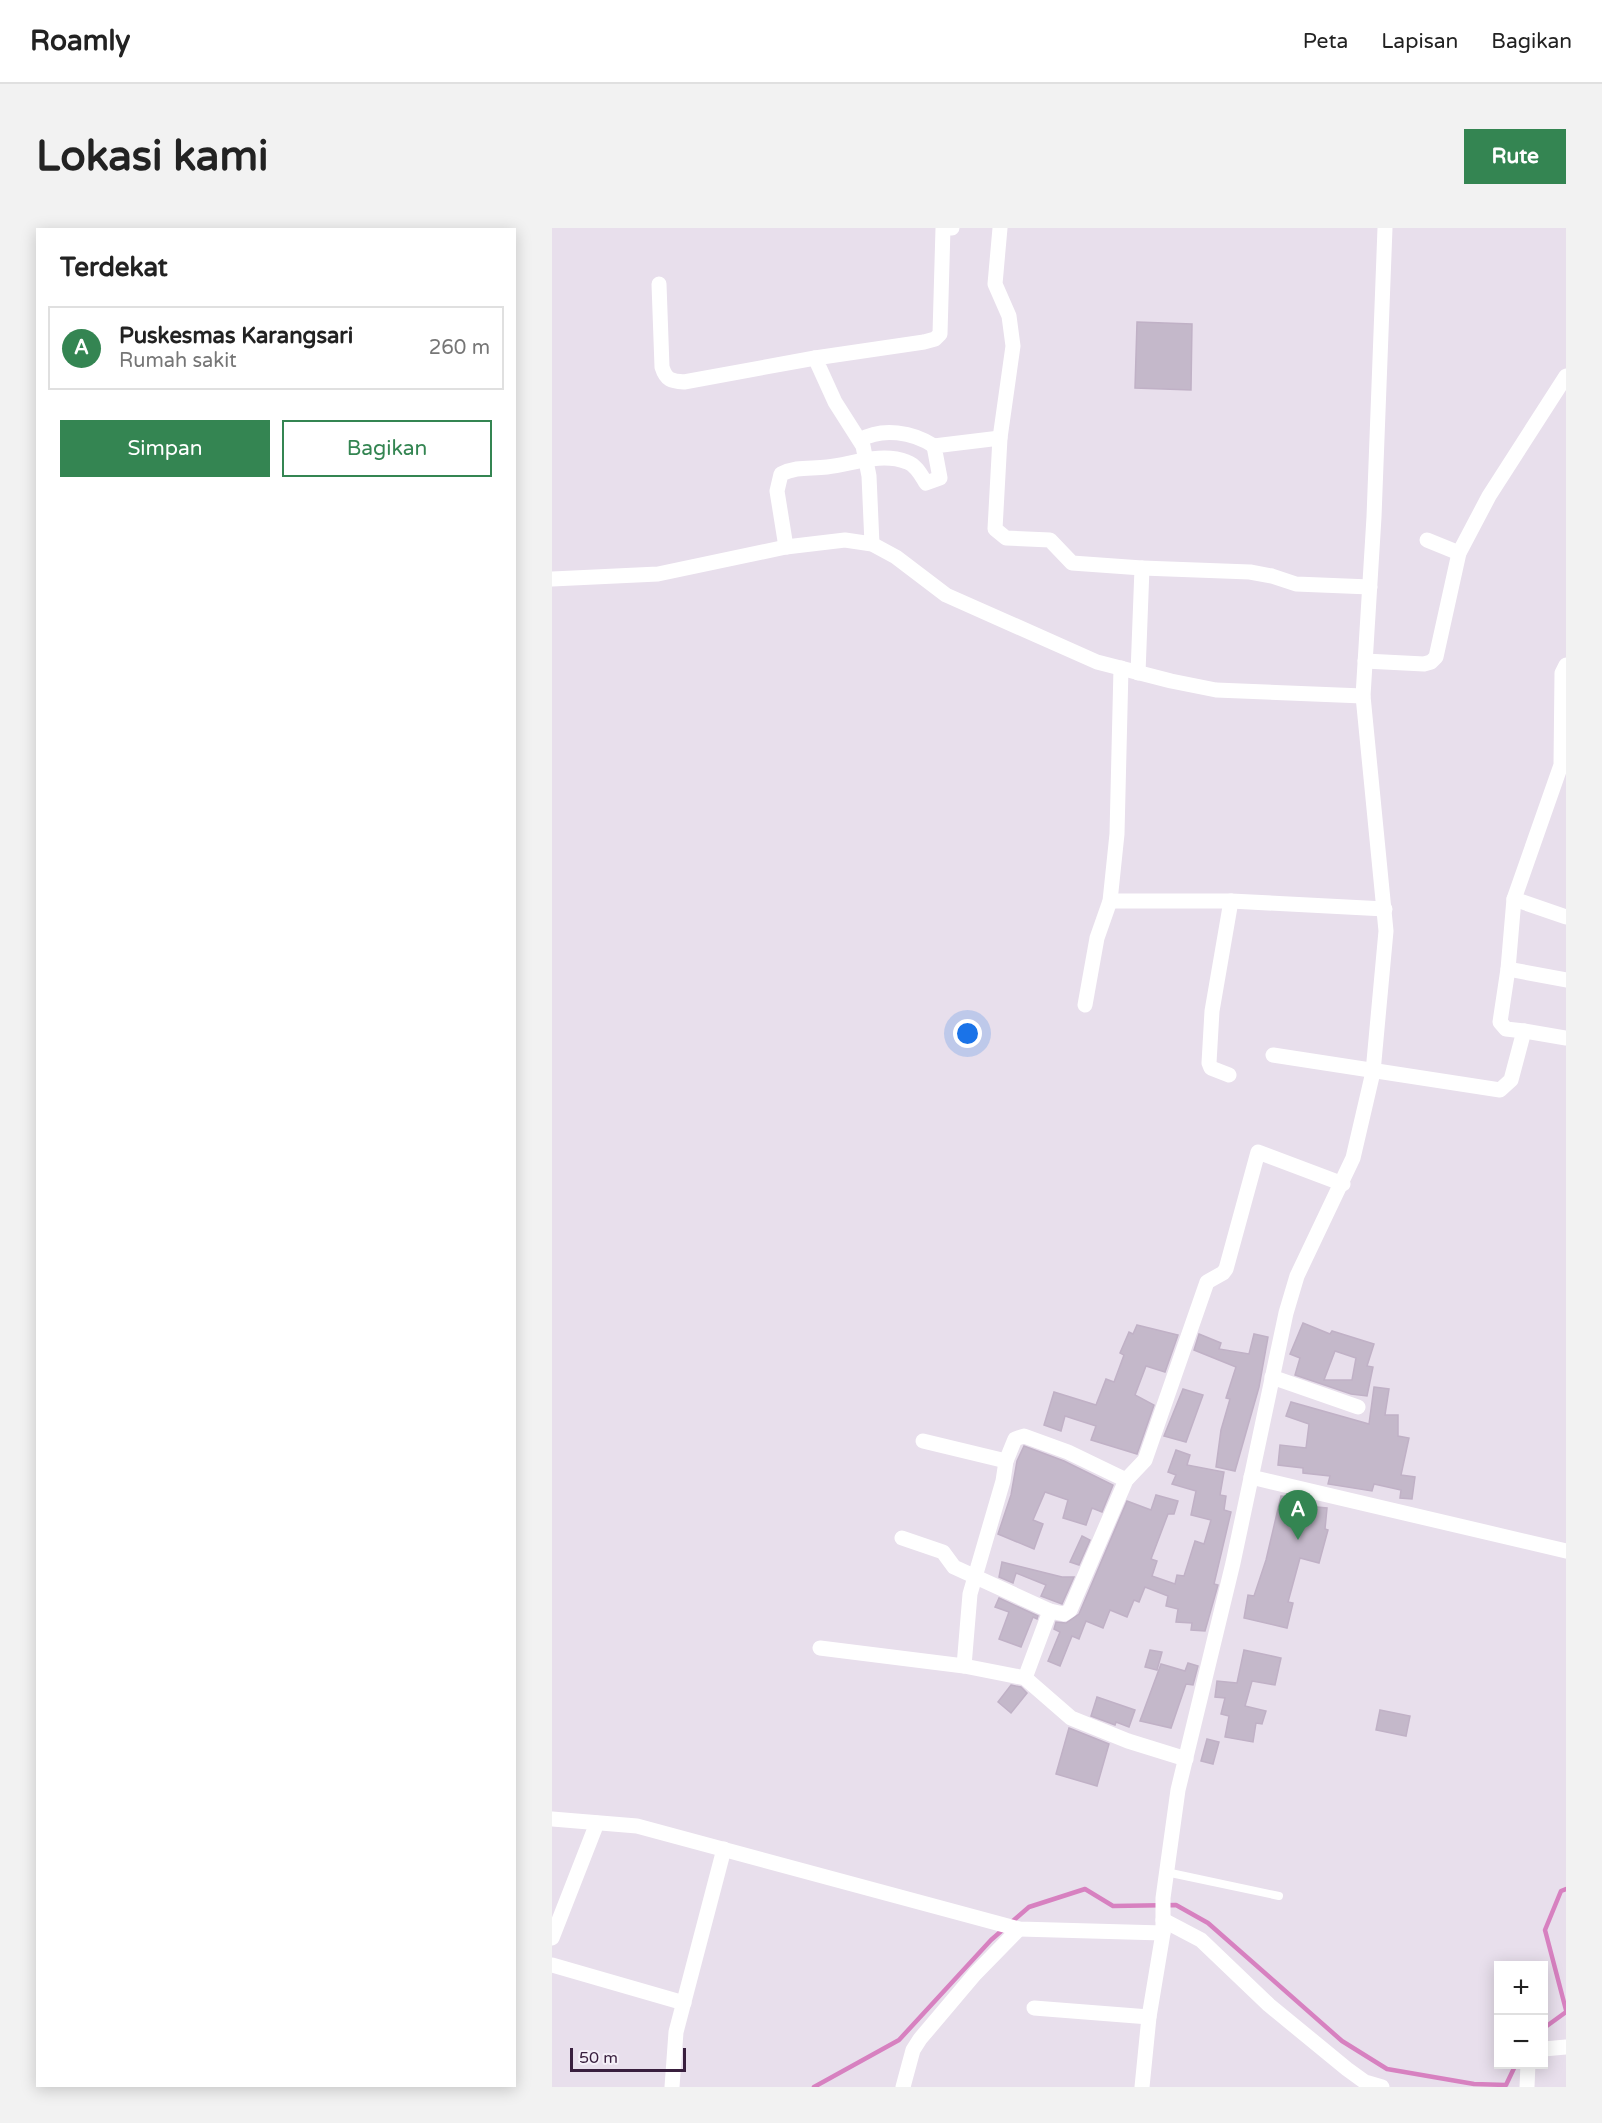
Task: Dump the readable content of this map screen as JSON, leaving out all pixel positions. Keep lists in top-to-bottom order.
{
  "scale_bar": "50 m",
  "page": {
    "header": "Roamly",
    "nav": ["Peta", "Lapisan", "Bagikan"],
    "buttons": [
      "Rute",
      ["Simpan", "Bagikan"]
    ],
    "title": "Lokasi kami",
    "heading": "Terdekat",
    "list": [
      {
        "mark": "A",
        "name": "Puskesmas Karangsari",
        "note": "Rumah sakit",
        "value": "260 m"
      }
    ],
    "pins": "A",
    "map_buttons": ["+", "−"],
    "scale": "50 m"
  }
}
